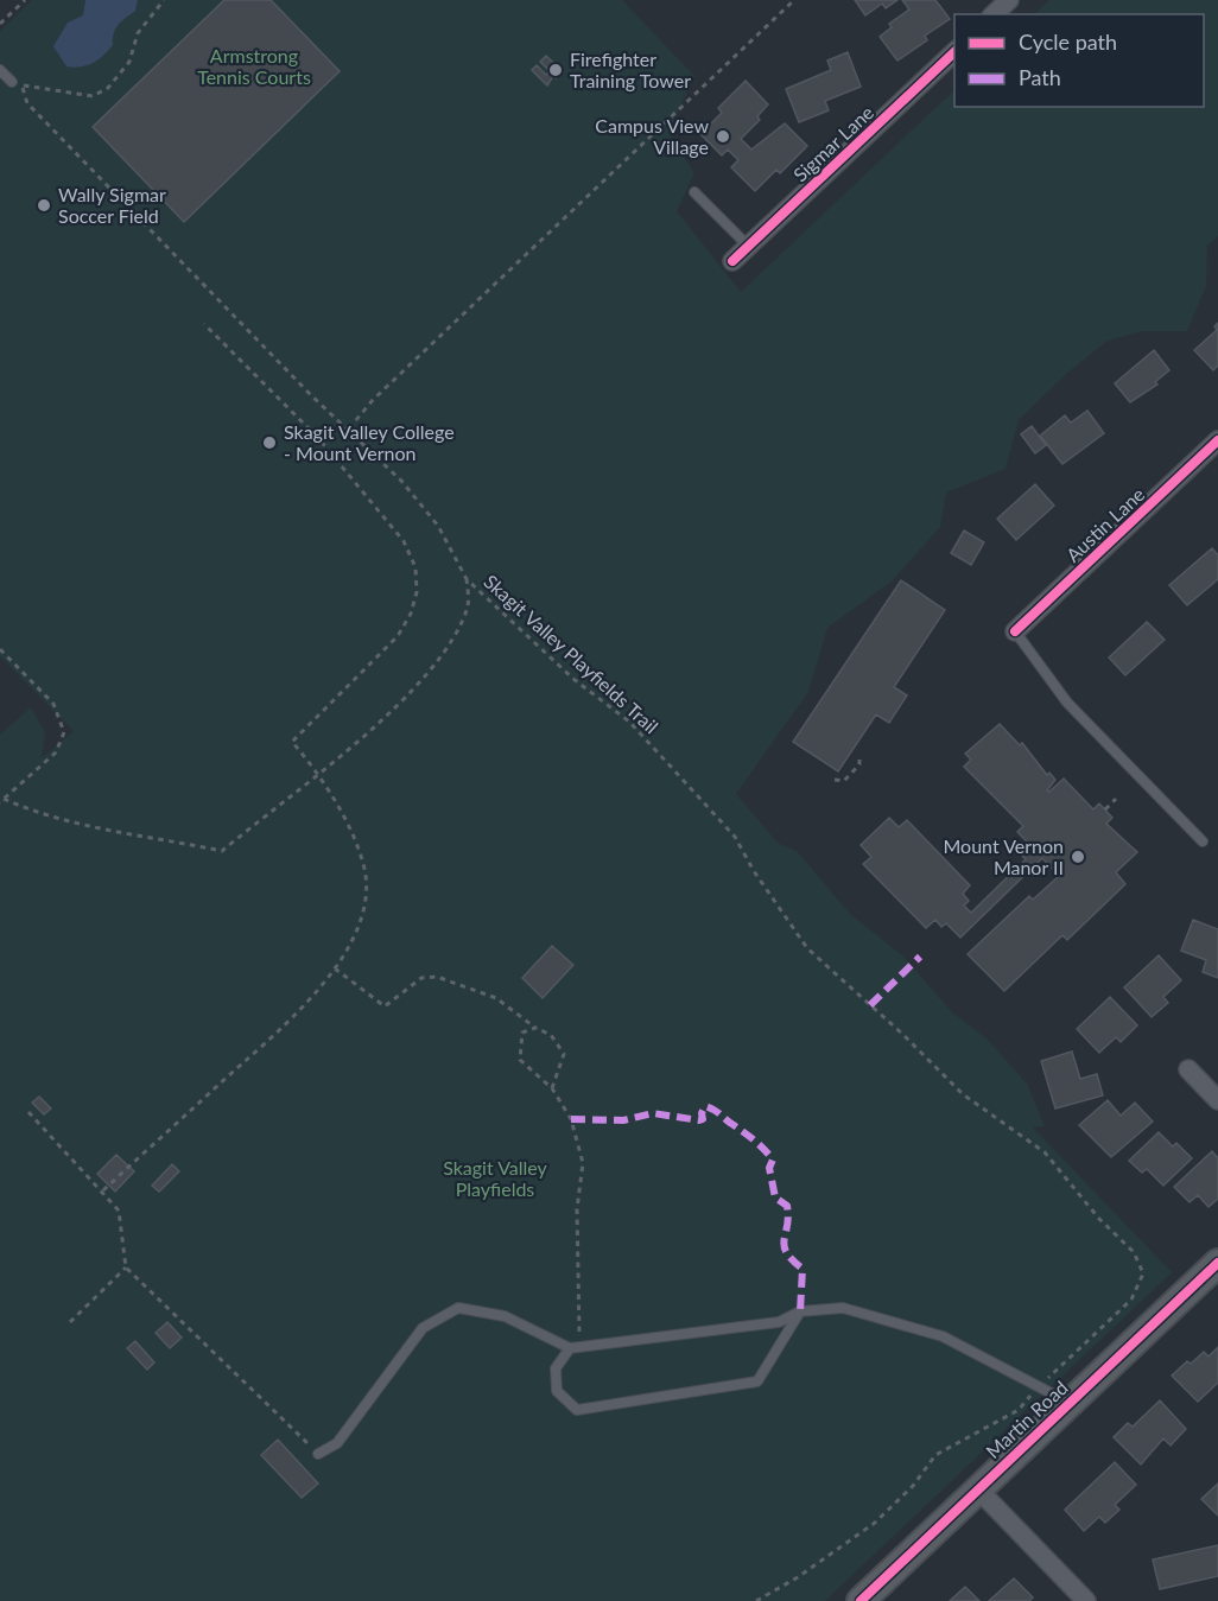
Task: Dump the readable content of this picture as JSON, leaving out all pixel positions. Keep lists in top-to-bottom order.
{
  "streets": {
    "street": ["Sigmar Lane", "Austin Lane", "Martin Road"],
    "path": ["Skagit Valley Playfields Trail"]
  },
  "parks": ["Armstrong Tennis Courts", "Skagit Valley Playfields"],
  "places": [
    "Firefighter Training Tower",
    "Campus View Village",
    "Wally Sigmar Soccer Field",
    "Skagit Valley College - Mount Vernon",
    "Mount Vernon Manor II"
  ],
  "legend": ["Cycle path", "Path"]
}
